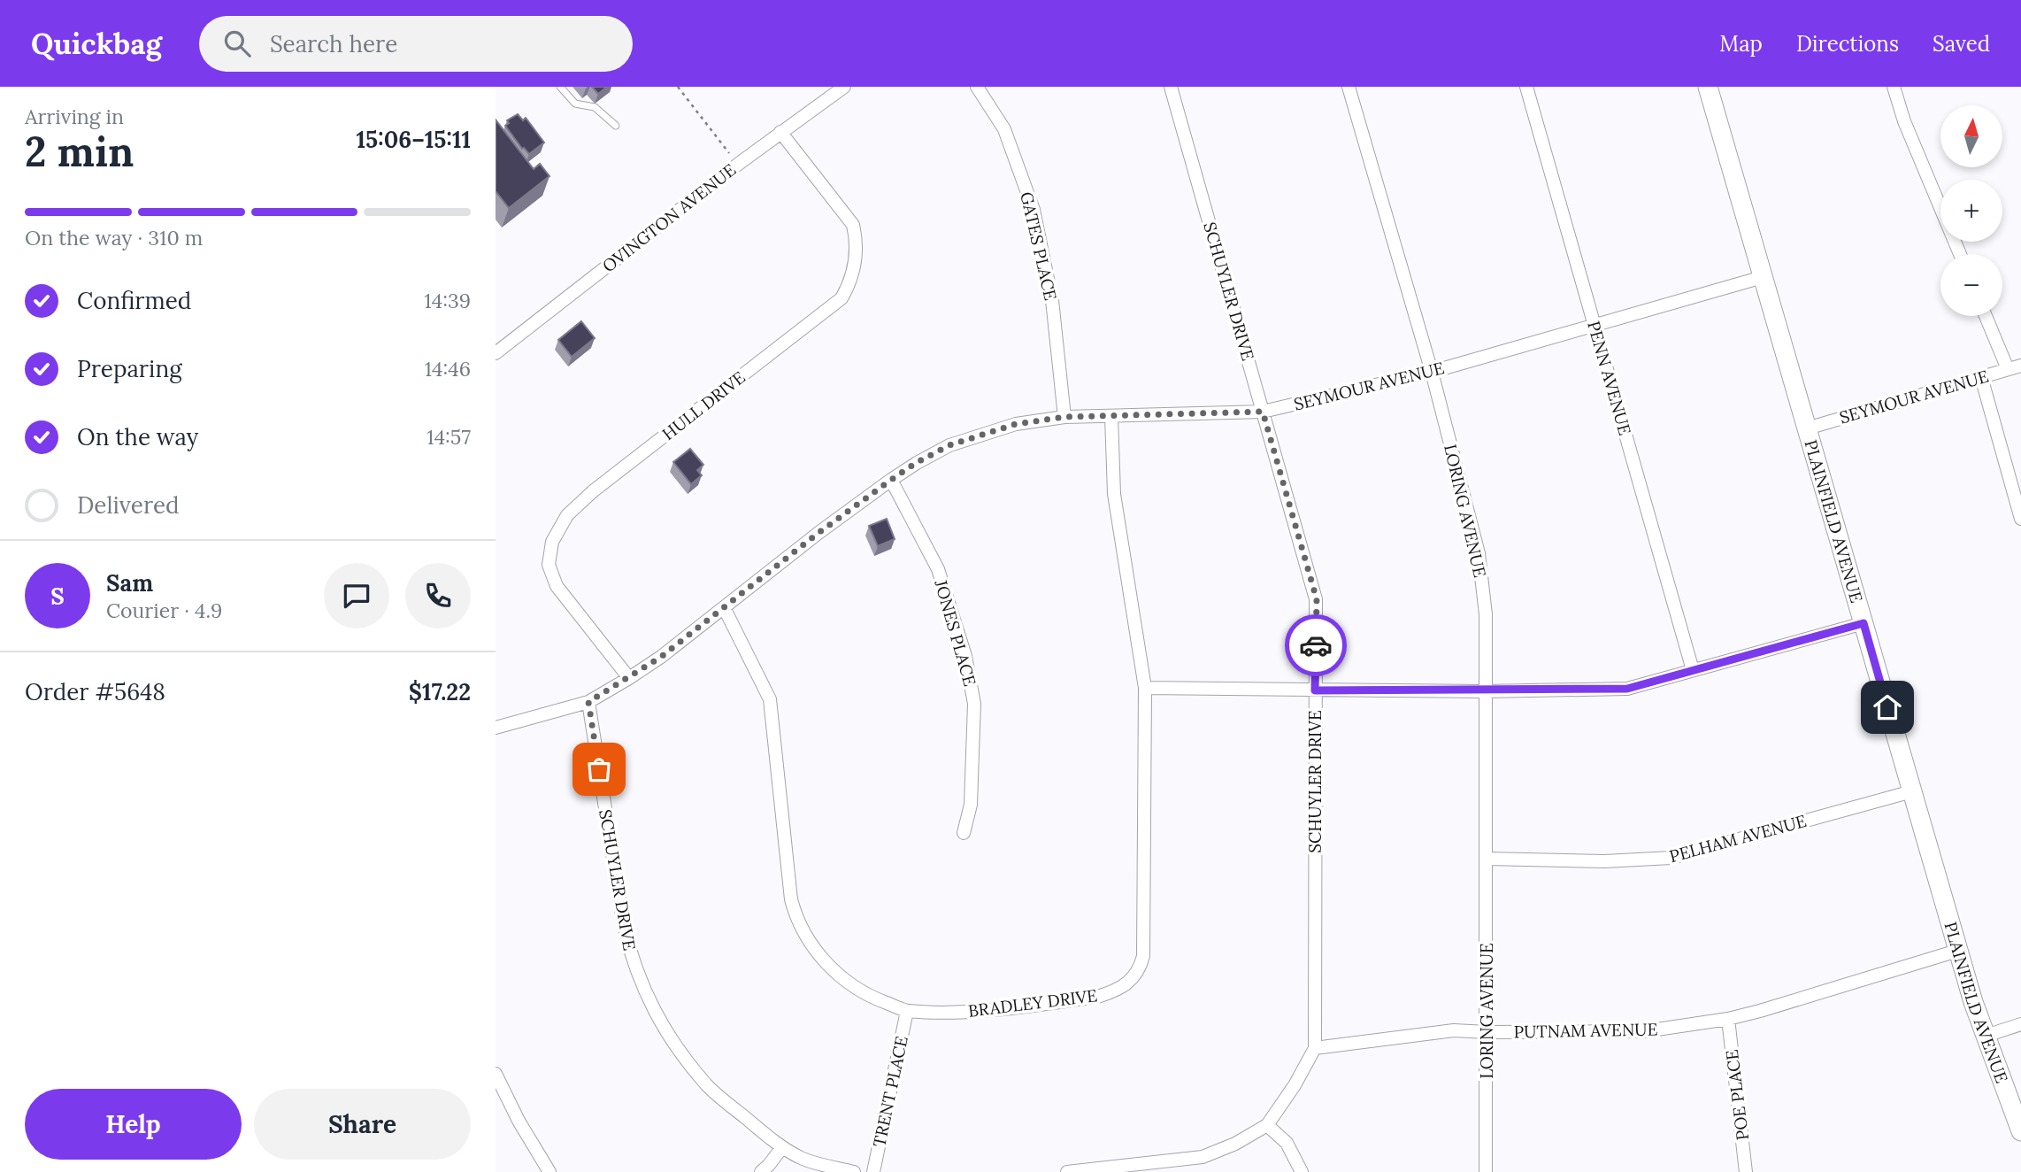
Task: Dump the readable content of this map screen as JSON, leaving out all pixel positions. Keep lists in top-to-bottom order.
{
  "streets": {
    "street": [
      "OVINGTON AVENUE",
      "GATES PLACE",
      "SCHUYLER DRIVE",
      "PENN AVENUE",
      "SEYMOUR AVENUE",
      "HULL DRIVE",
      "LORING AVENUE",
      "PLAINFIELD AVENUE",
      "JONES PLACE",
      "PELHAM AVENUE",
      "BRADLEY DRIVE",
      "PUTNAM AVENUE",
      "TRENT PLACE",
      "POE PLACE"
    ]
  },
  "crossings": [
    ["OVINGTON AVENUE", "HULL DRIVE"],
    ["GATES PLACE", "SEYMOUR AVENUE"],
    ["SCHUYLER DRIVE", "SEYMOUR AVENUE"],
    ["SCHUYLER DRIVE", "PUTNAM AVENUE"],
    ["PENN AVENUE", "SEYMOUR AVENUE"],
    ["SEYMOUR AVENUE", "HULL DRIVE"],
    ["SEYMOUR AVENUE", "LORING AVENUE"],
    ["SEYMOUR AVENUE", "PLAINFIELD AVENUE"],
    ["SEYMOUR AVENUE", "JONES PLACE"],
    ["SEYMOUR AVENUE", "BRADLEY DRIVE"],
    ["LORING AVENUE", "PELHAM AVENUE"],
    ["LORING AVENUE", "PUTNAM AVENUE"],
    ["PLAINFIELD AVENUE", "PELHAM AVENUE"],
    ["PLAINFIELD AVENUE", "PUTNAM AVENUE"],
    ["BRADLEY DRIVE", "TRENT PLACE"],
    ["PUTNAM AVENUE", "POE PLACE"]
  ],
  "north": "top",
  "page": {
    "header": "Quickbag",
    "search": "Search here",
    "nav": ["Map", "Directions", "Saved"],
    "heading": ["2 min", "Arriving in", "15:06–15:11"],
    "panel": [
      "Sam",
      "Courier · 4.9",
      "Order #5648",
      "$17.22"
    ],
    "map_buttons": ["+", "−"],
    "bar": "On the way · 310 m",
    "list": [
      ["Confirmed", "14:39"],
      ["Preparing", "14:46"],
      ["On the way", "14:57"],
      "Delivered"
    ],
    "round": "S",
    "buttons": ["Help", "Share"]
  }
}
